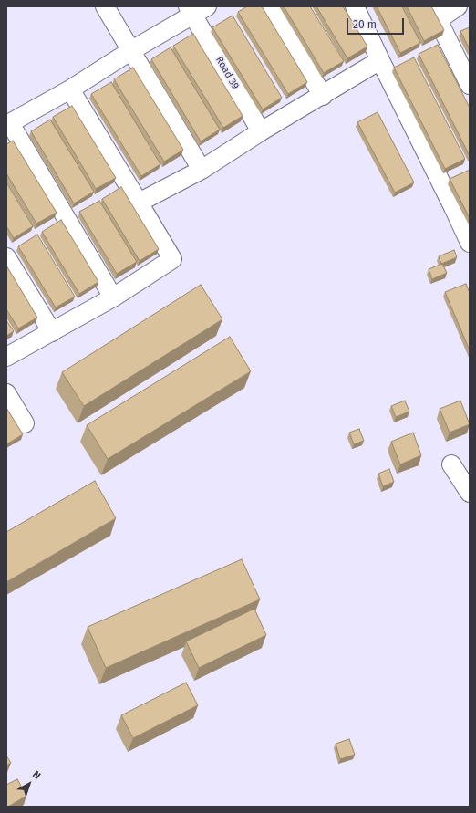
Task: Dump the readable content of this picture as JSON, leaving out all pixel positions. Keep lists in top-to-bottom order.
{
  "streets": {
    "street": ["Road 39"]
  },
  "scale_bar": "20 m",
  "north": "top right"
}
